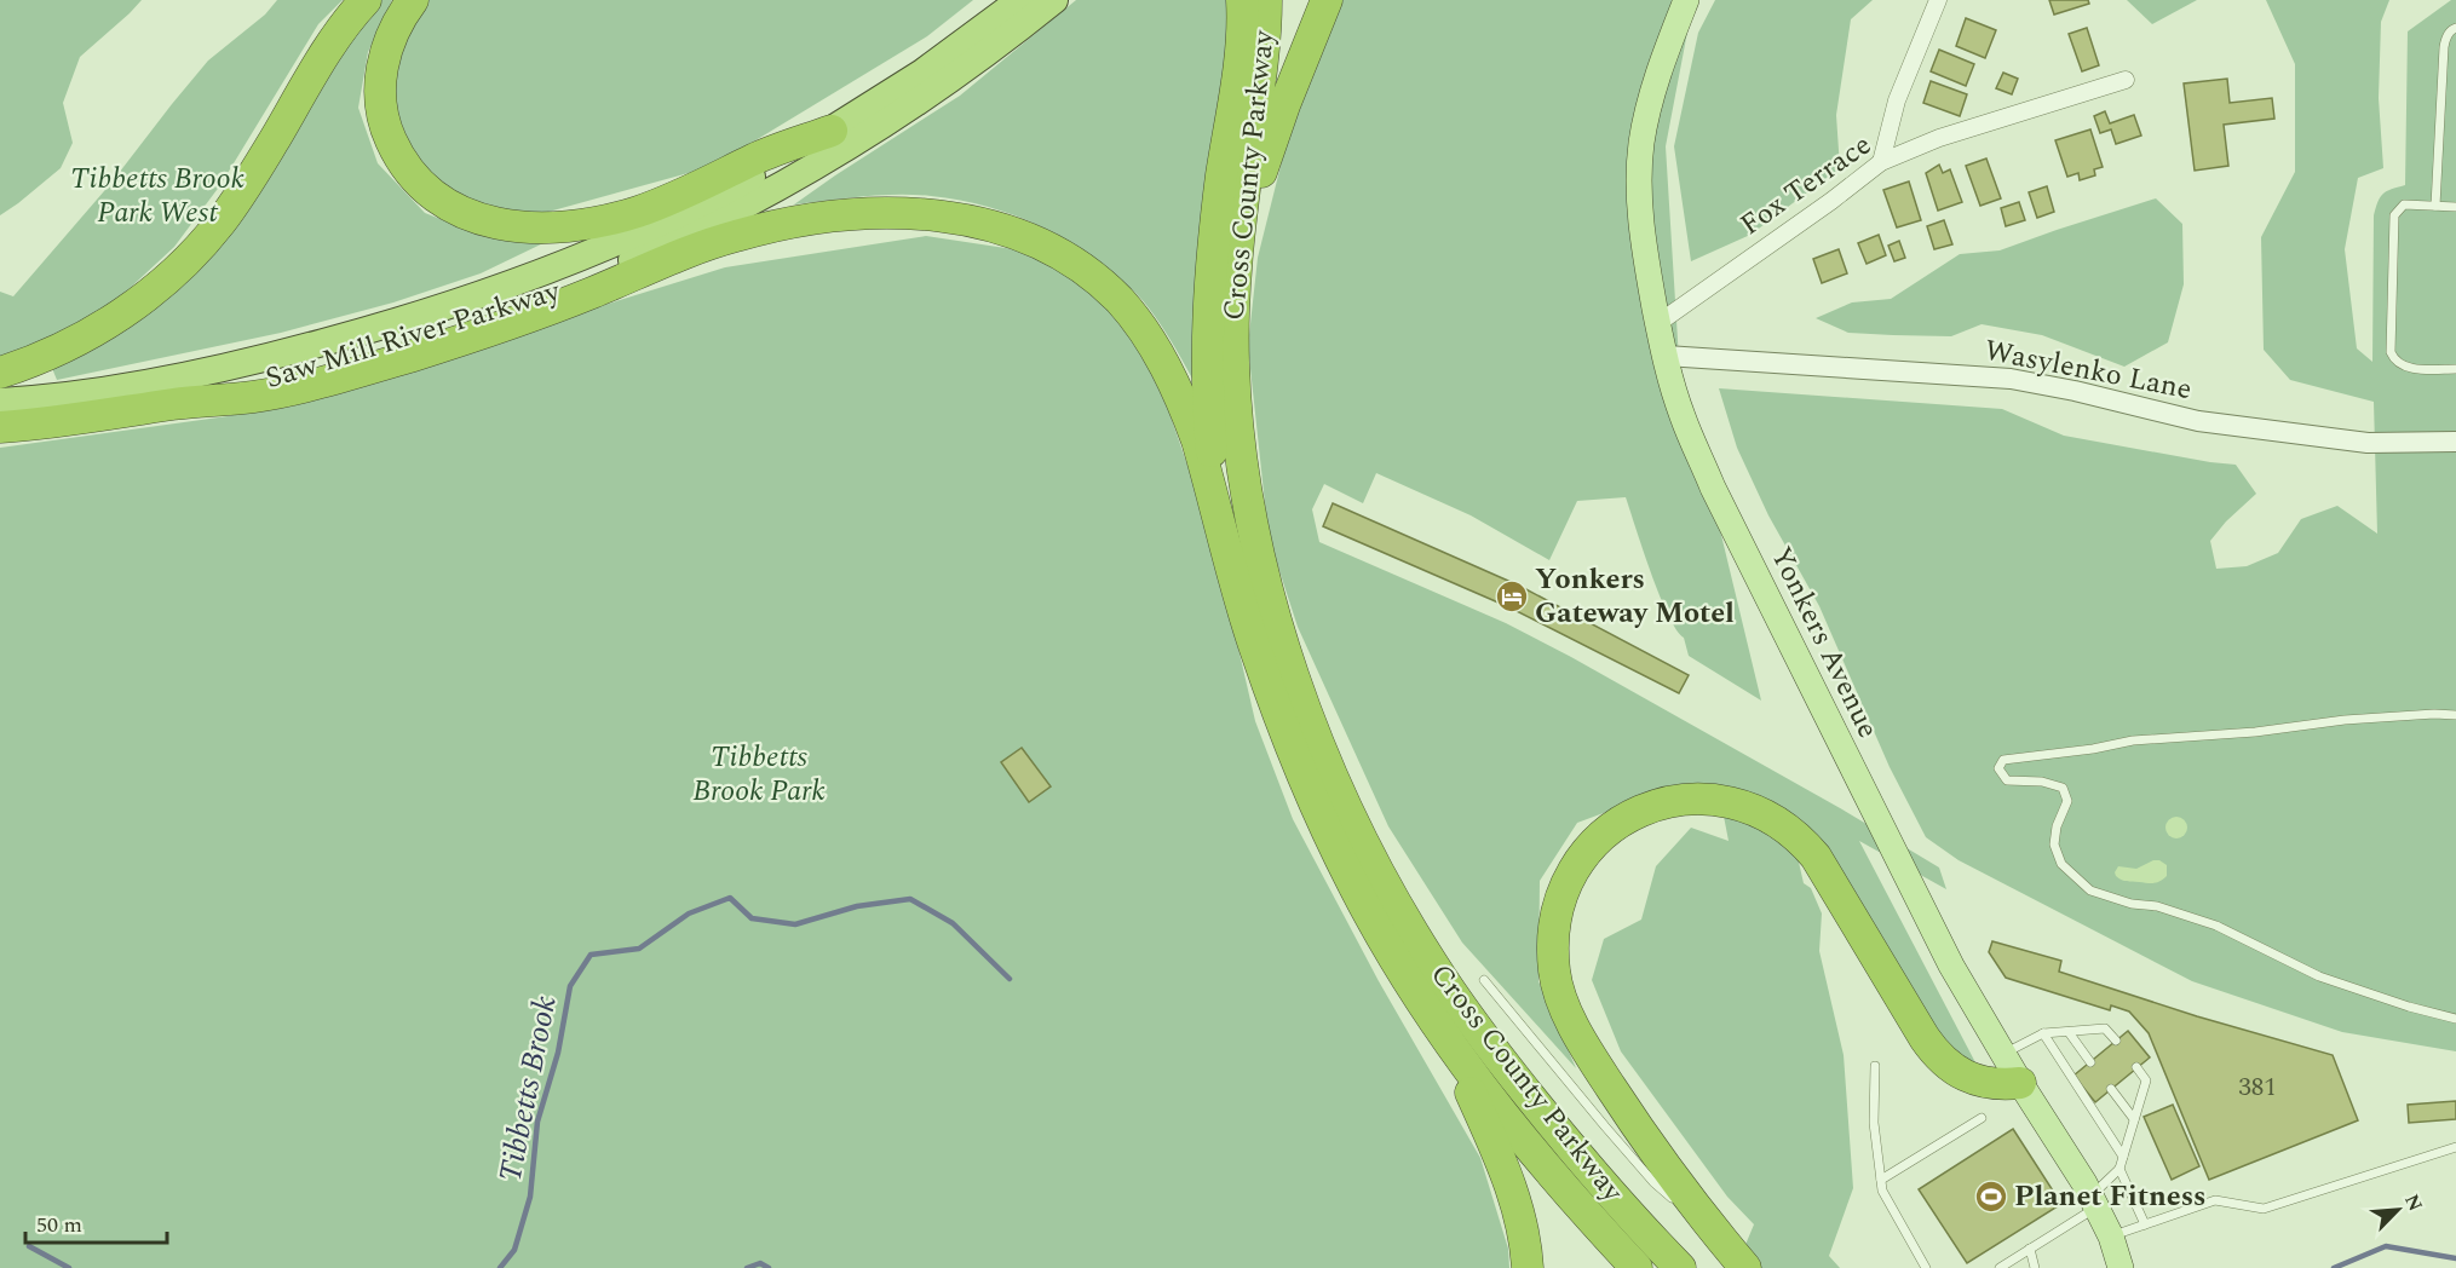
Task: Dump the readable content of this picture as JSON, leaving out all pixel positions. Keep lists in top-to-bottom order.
{
  "streets": {
    "highway": ["Cross County Parkway", "Saw Mill River Parkway"],
    "main road": ["Yonkers Avenue"],
    "street": ["Fox Terrace", "Wasylenko Lane"]
  },
  "crossings": [
    ["Fox Terrace", "Yonkers Avenue"],
    ["Wasylenko Lane", "Yonkers Avenue"]
  ],
  "water": ["Tibbetts Brook"],
  "parks": ["Tibbetts Brook Park West", "Tibbetts Brook Park"],
  "places": {
    "hotel": ["Yonkers Gateway Motel"],
    "sports": ["Planet Fitness"]
  },
  "house_numbers": ["381"],
  "scale_bar": "50 m",
  "north": "top right"
}
